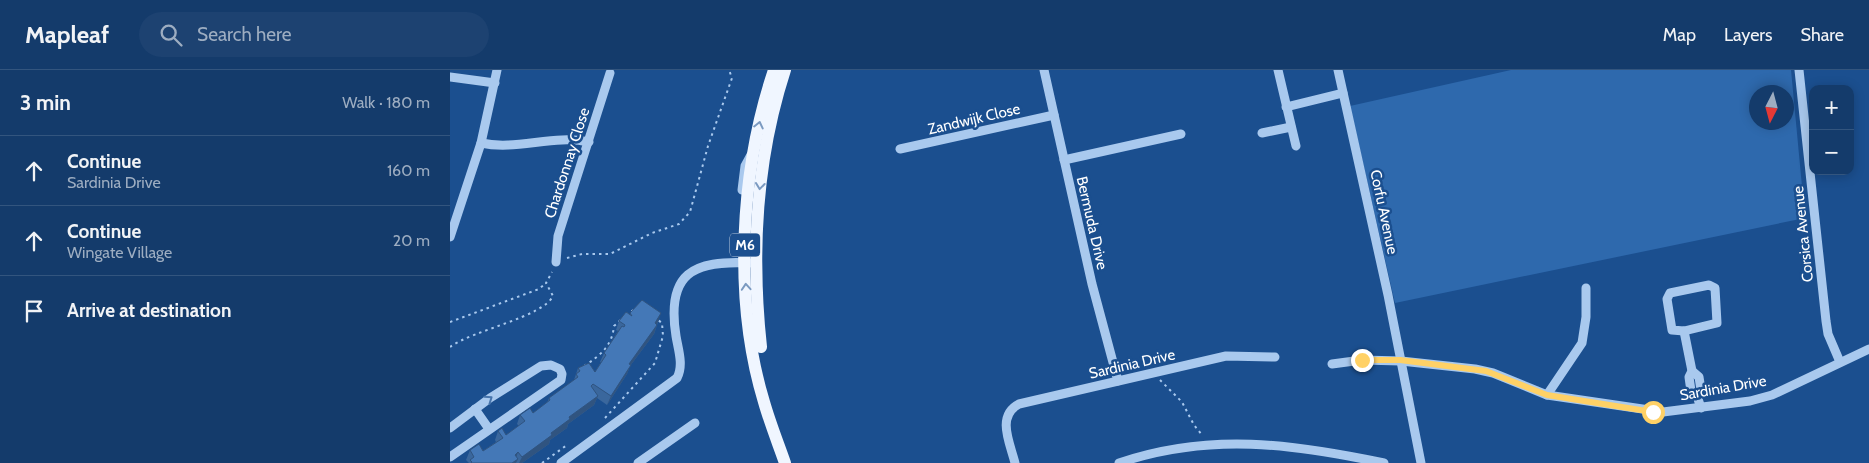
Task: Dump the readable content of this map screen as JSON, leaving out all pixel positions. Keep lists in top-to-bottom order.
{
  "streets": {
    "main road": ["M6"],
    "street": [
      "Zandwijk Close",
      "Chardonnay Close",
      "Corfu Avenue",
      "Bermuda Drive",
      "Corsica Avenue",
      "Sardinia Drive"
    ]
  },
  "crossings": [
    ["Zandwijk Close", "Bermuda Drive"],
    ["Corfu Avenue", "Sardinia Drive"],
    ["Bermuda Drive", "Sardinia Drive"],
    ["Corsica Avenue", "Sardinia Drive"]
  ],
  "north": "bottom",
  "page": {
    "header": "Mapleaf",
    "search": "Search here",
    "nav": ["Map", "Layers", "Share"],
    "heading": ["3 min", "Walk · 180 m"],
    "map_buttons": ["+", "−"],
    "list": [
      ["Continue", "Sardinia Drive", "160 m"],
      ["Continue", "Wingate Village", "20 m"],
      "Arrive at destination"
    ]
  }
}
